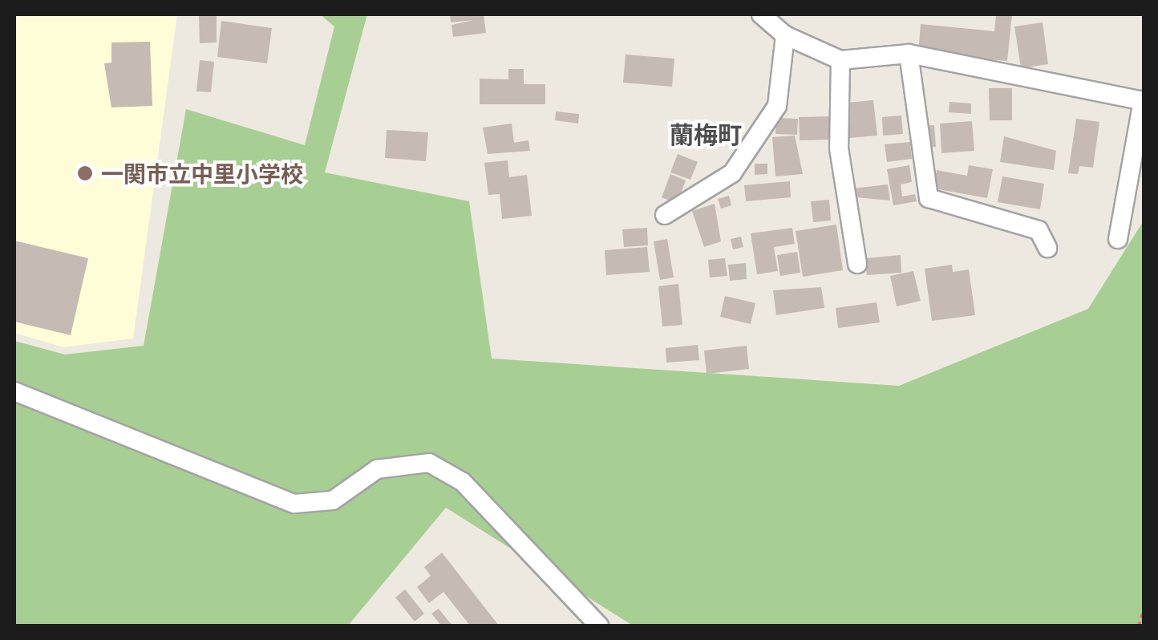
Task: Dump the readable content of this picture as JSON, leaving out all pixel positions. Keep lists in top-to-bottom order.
{
  "districts": ["蘭梅町"],
  "places": ["一関市立中里小学校"]
}
